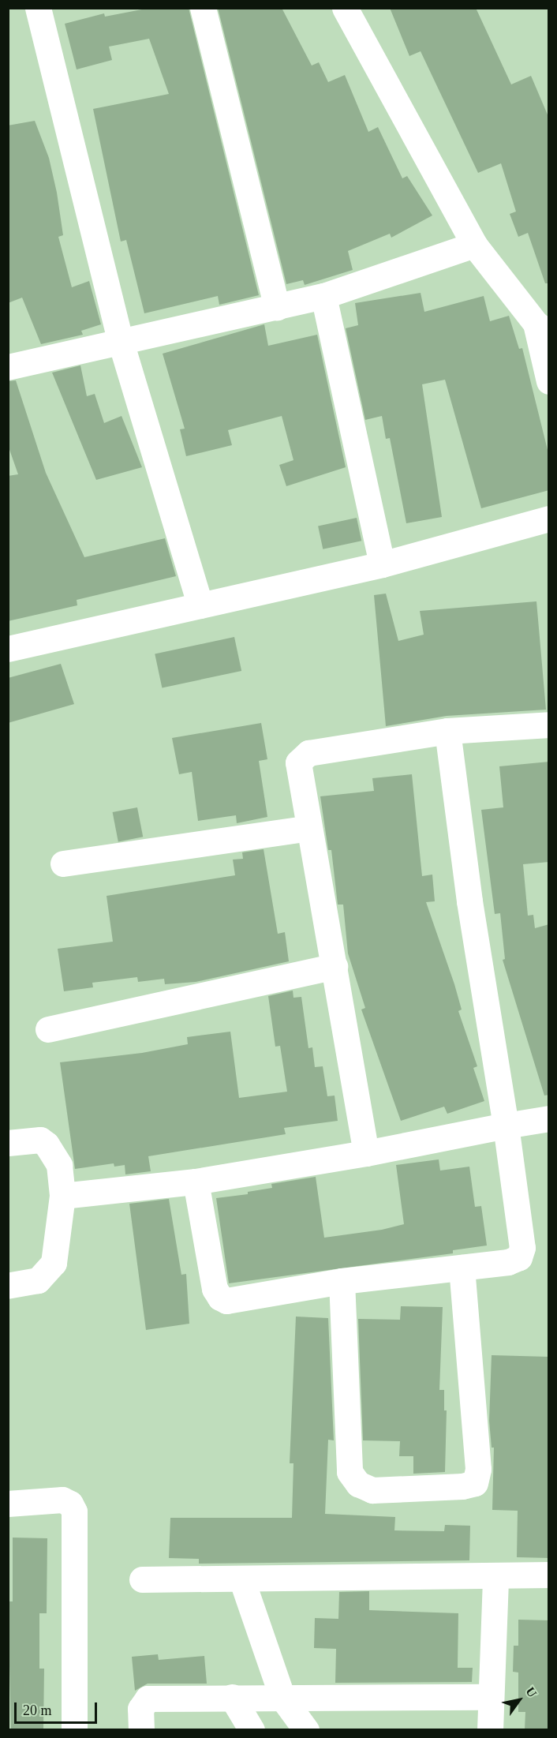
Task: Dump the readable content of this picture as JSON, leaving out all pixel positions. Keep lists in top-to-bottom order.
{
  "scale_bar": "20 m",
  "north": "top right"
}
